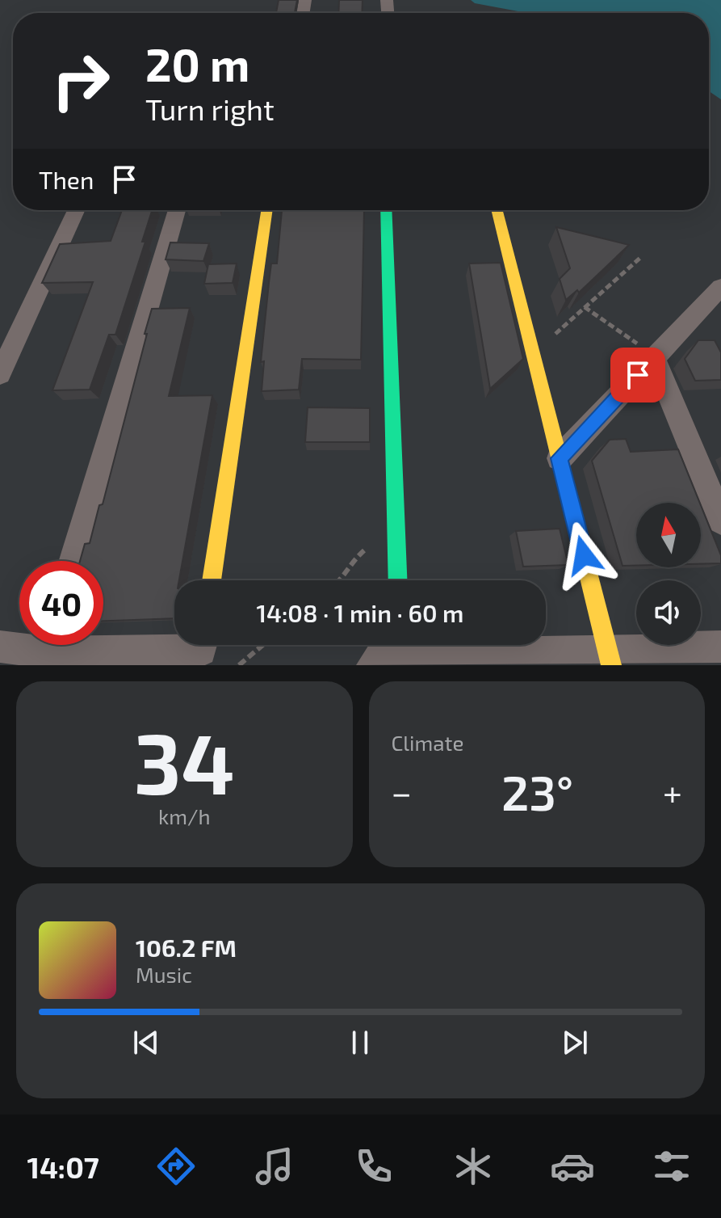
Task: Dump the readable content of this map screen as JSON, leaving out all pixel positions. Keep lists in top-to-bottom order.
{
  "north": "top",
  "page": {
    "turn": ["20 m", "Turn right"],
    "then": "Then",
    "limit": "40",
    "trip": "14:08 · 1 min · 60 m",
    "tile": [
      ["34", "km/h"],
      "Climate"
    ],
    "heat": ["−", "23°", "+"],
    "song": ["106.2 FM", "Music"],
    "tabs": "14:07"
  }
}
